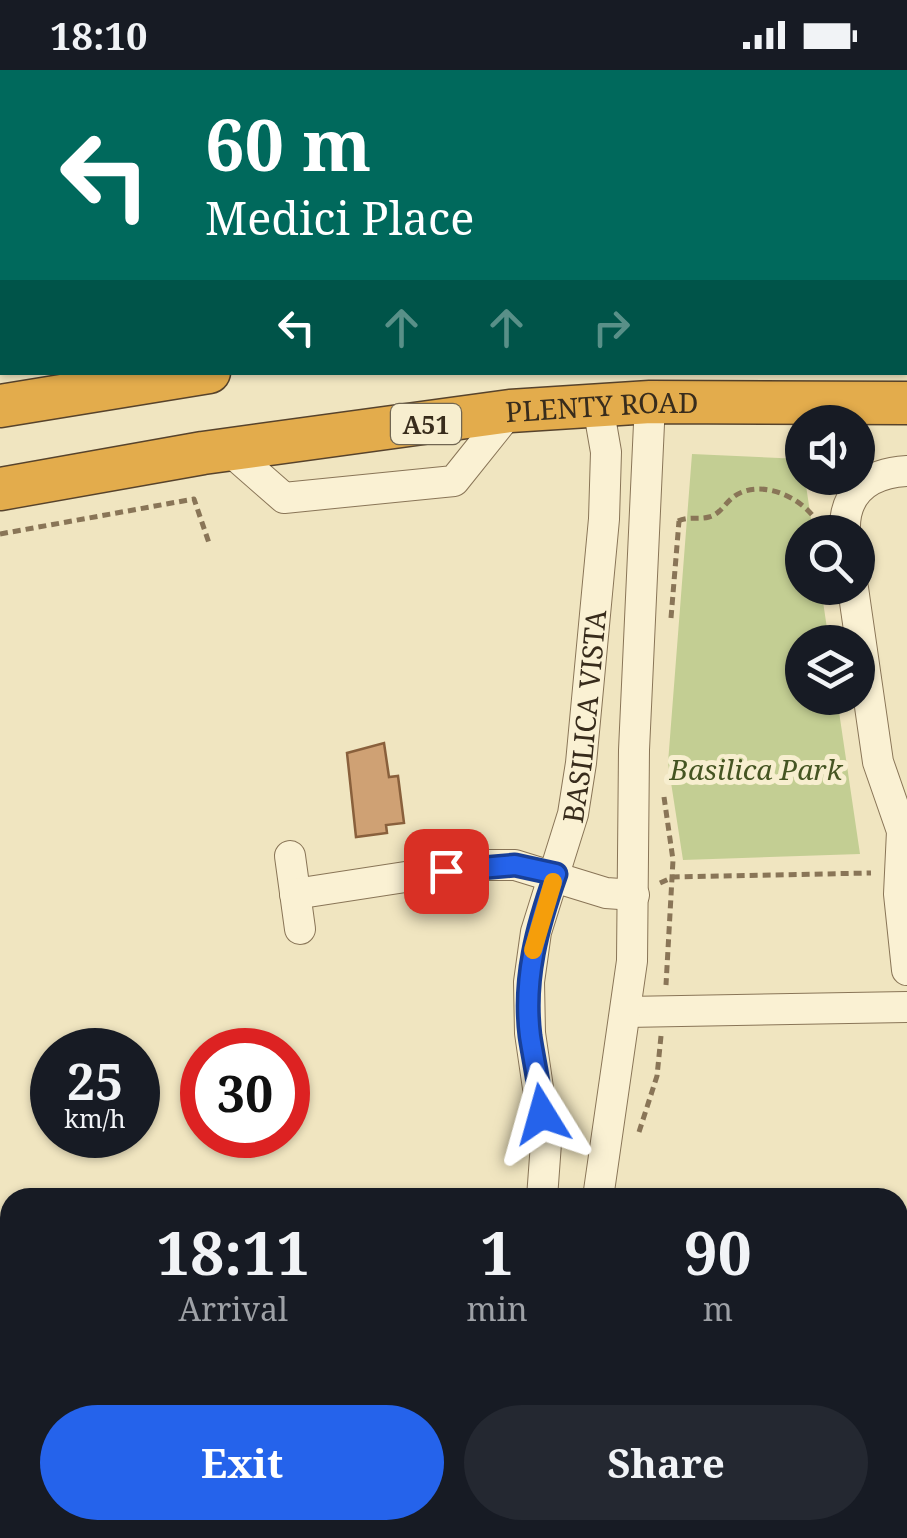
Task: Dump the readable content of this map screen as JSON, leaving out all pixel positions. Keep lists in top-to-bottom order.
{
  "streets": {
    "highway": ["PLENTY ROAD", "A51"],
    "street": ["BASILICA VISTA"]
  },
  "crossings": [
    ["PLENTY ROAD", "BASILICA VISTA"]
  ],
  "parks": ["Basilica Park"],
  "page": {
    "status": "18:10",
    "turn": ["60 m", "Medici Place"],
    "speed": "25 km/h",
    "limit": "30",
    "eta": [
      "18:11",
      "Arrival",
      "1",
      "min",
      "90",
      "m"
    ],
    "buttons": ["Exit", "Share"]
  }
}
